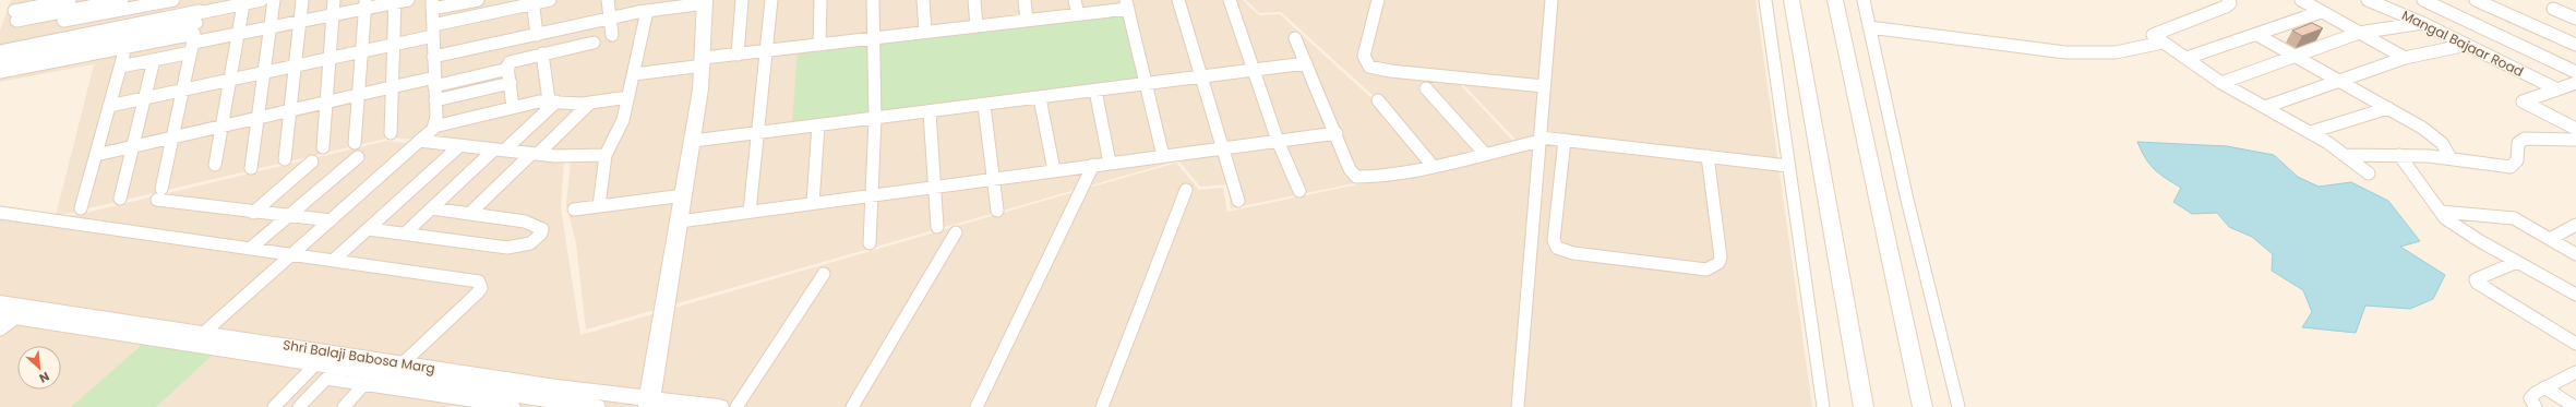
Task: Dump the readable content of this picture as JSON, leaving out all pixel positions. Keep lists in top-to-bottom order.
{
  "streets": {
    "street": ["Mangal Bajaar Road", "Shri Balaji Babosa Marg"]
  },
  "north": "bottom right"
}
